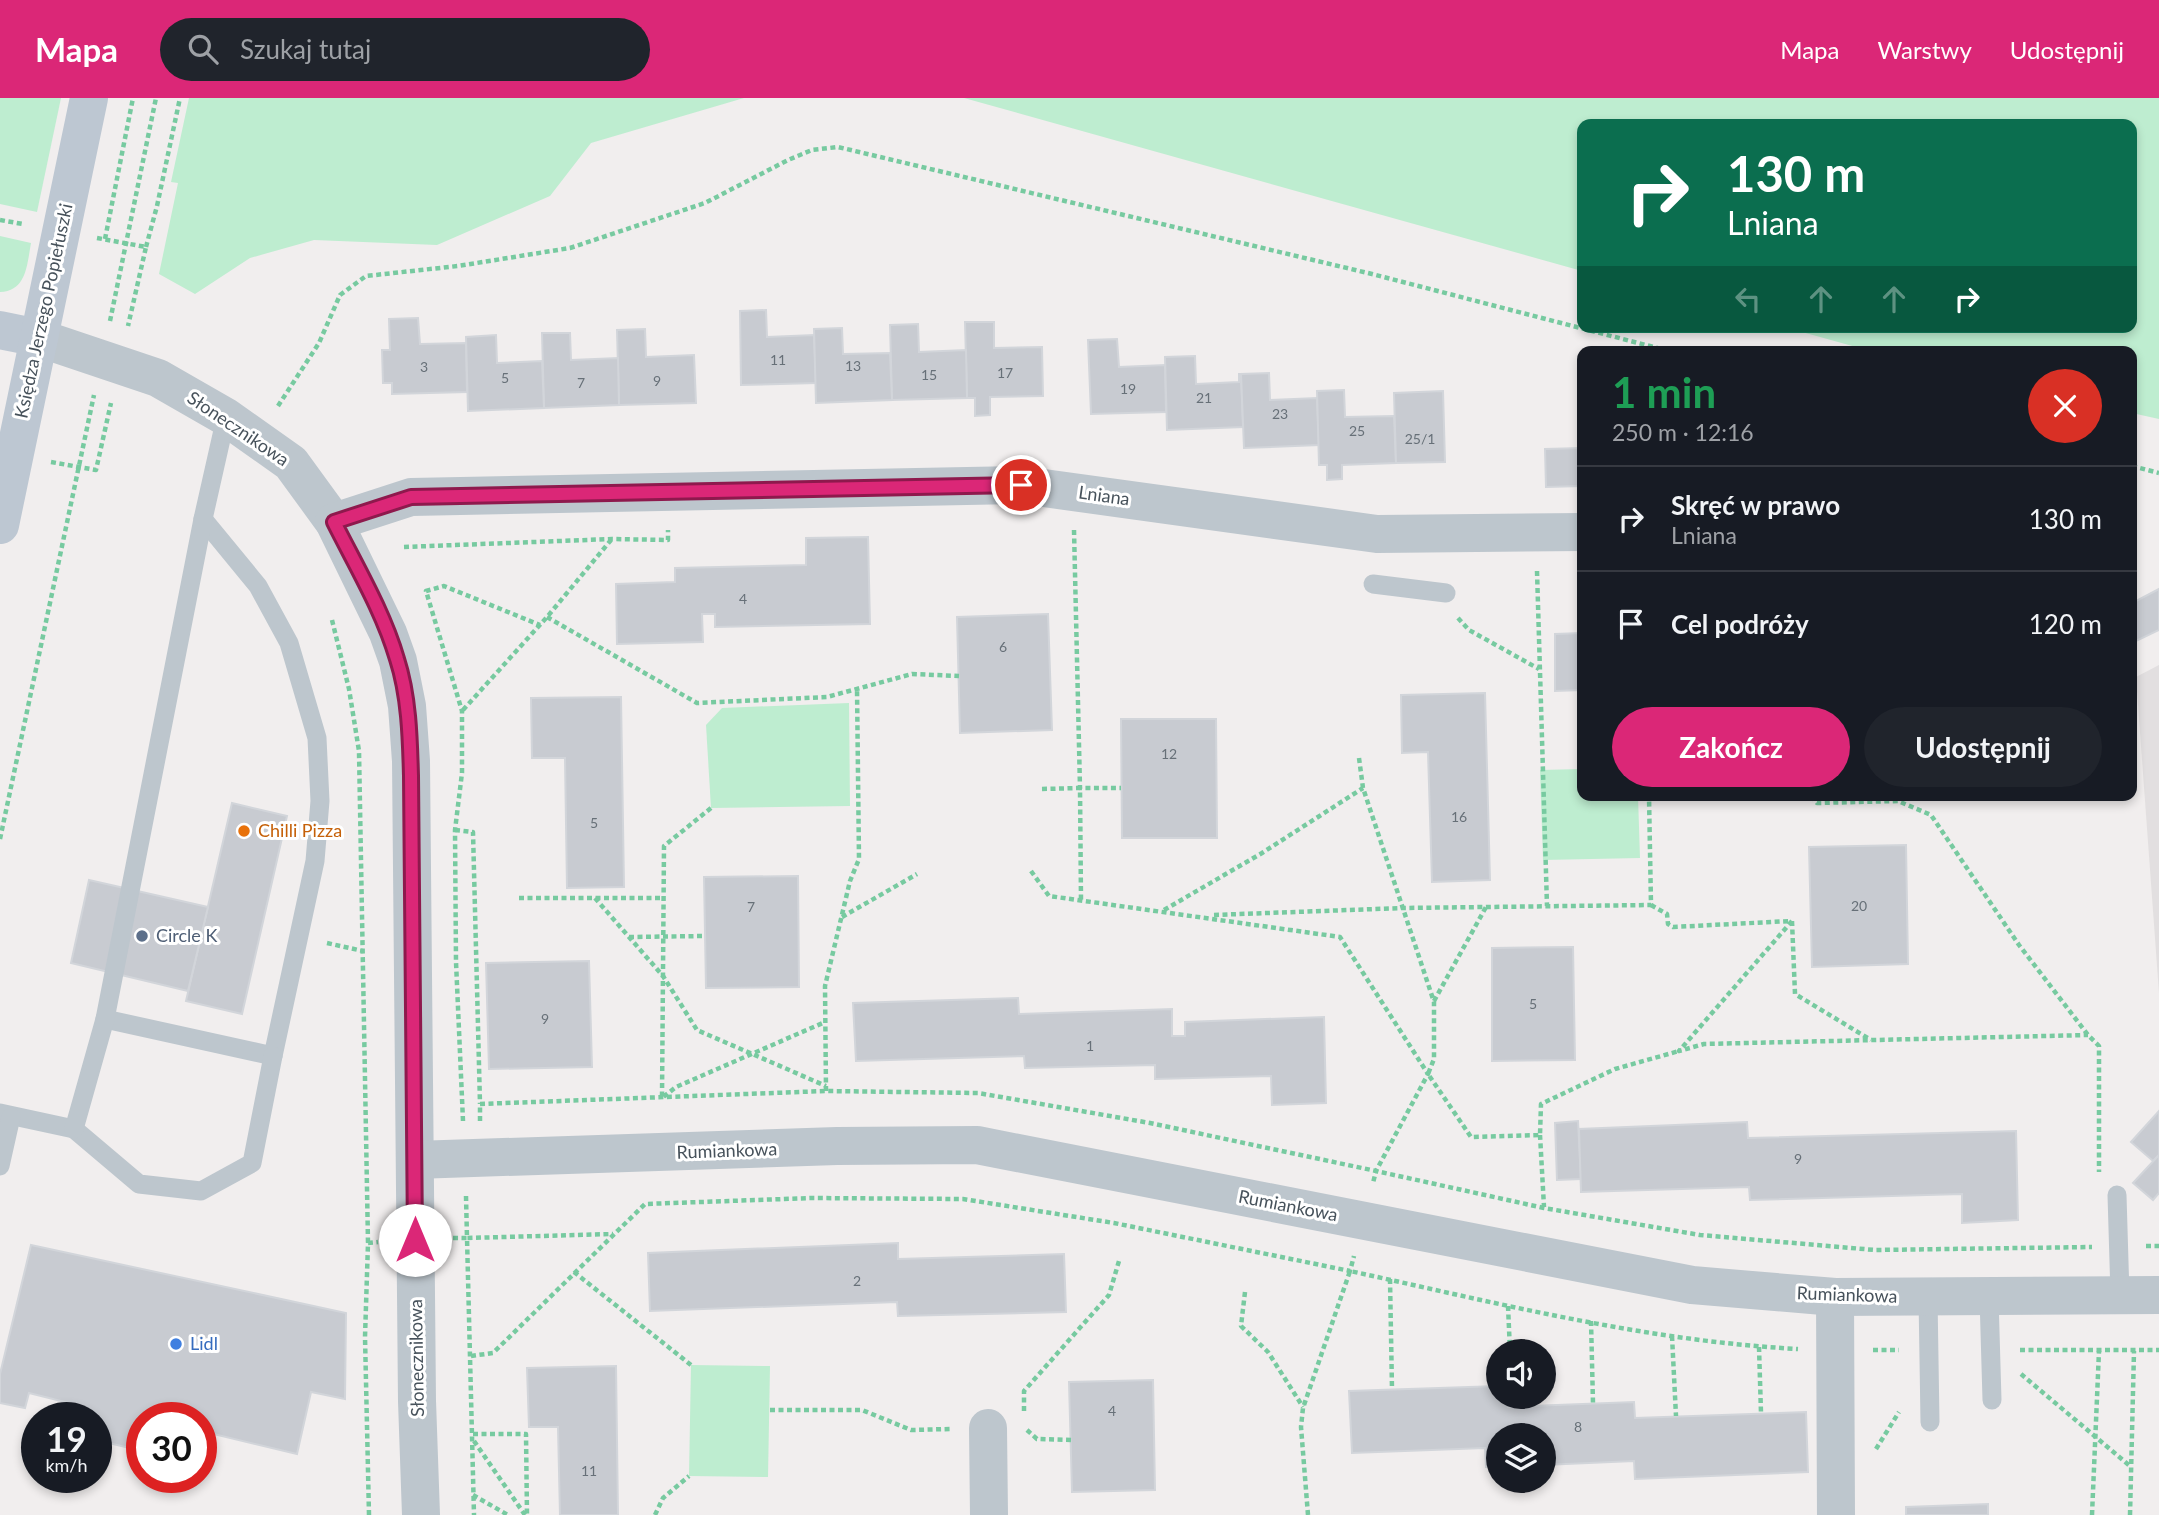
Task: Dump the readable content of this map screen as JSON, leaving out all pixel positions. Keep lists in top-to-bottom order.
{
  "streets": {
    "main road": ["Księdza Jerzego Popiełuszki"],
    "street": ["Słonecznikowa", "Lniana", "Rumiankowa"]
  },
  "crossings": [
    ["Księdza Jerzego Popiełuszki", "Słonecznikowa"],
    ["Słonecznikowa", "Lniana"],
    ["Słonecznikowa", "Rumiankowa"]
  ],
  "places": ["Chilli Pizza", "Circle K", "Lidl"],
  "house_numbers": [
    "11",
    "13",
    "3",
    "17",
    "15",
    "5",
    "9",
    "7",
    "19",
    "21",
    "23",
    "25",
    "25/1",
    "4",
    "6",
    "12",
    "16",
    "5",
    "20",
    "7",
    "5",
    "9",
    "1",
    "9",
    "2",
    "4",
    "8",
    "11"
  ],
  "page": {
    "header": "Mapa",
    "search": "Szukaj tutaj",
    "nav": ["Mapa", "Warstwy", "Udostępnij"],
    "turn": ["130 m", "Lniana"],
    "heading": ["1 min", "250 m · 12:16"],
    "list": [
      {
        "name": "Skręć w prawo",
        "note": "Lniana",
        "value": "130 m"
      },
      {
        "name": "Cel podróży",
        "value": "120 m"
      }
    ],
    "buttons": ["Zakończ", "Udostępnij"],
    "speed": "19 km/h",
    "limit": "30"
  }
}
